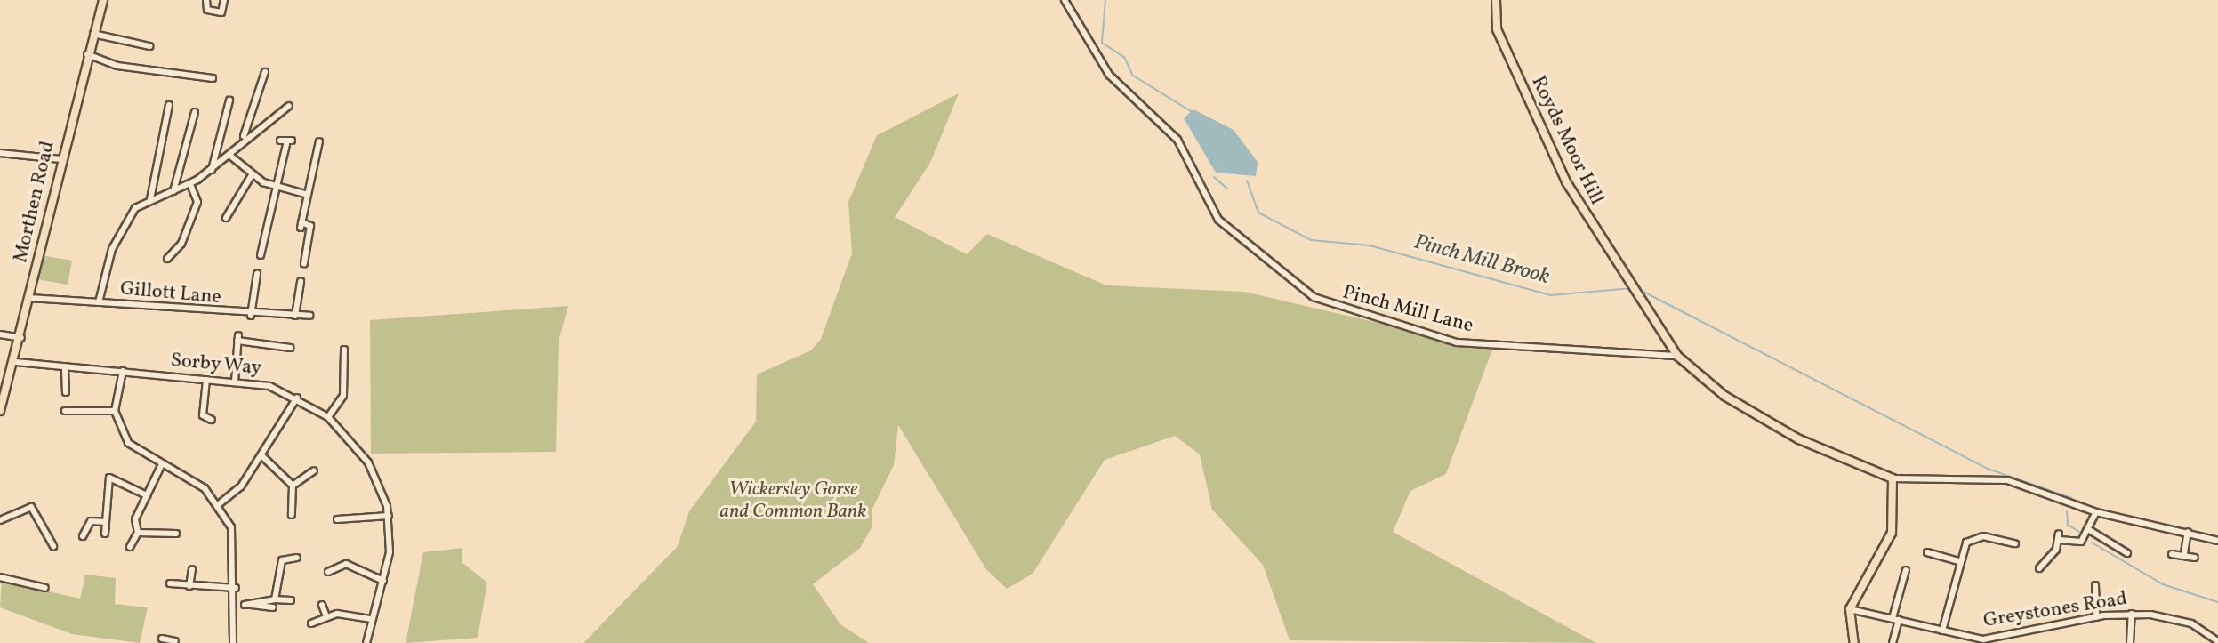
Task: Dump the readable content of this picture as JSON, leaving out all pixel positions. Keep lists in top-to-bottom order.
{
  "streets": {
    "main road": ["Royds Moor Hill", "Morthen Road"],
    "street": [
      "Gillott Lane",
      "Pinch Mill Lane",
      "Sorby Way",
      "Greystones Road"
    ]
  },
  "crossings": [
    ["Royds Moor Hill", "Pinch Mill Lane"],
    ["Morthen Road", "Gillott Lane"],
    ["Morthen Road", "Sorby Way"]
  ],
  "water": ["Pinch Mill Brook"],
  "parks": ["Wickersley Gorse and Common Bank"]
}
